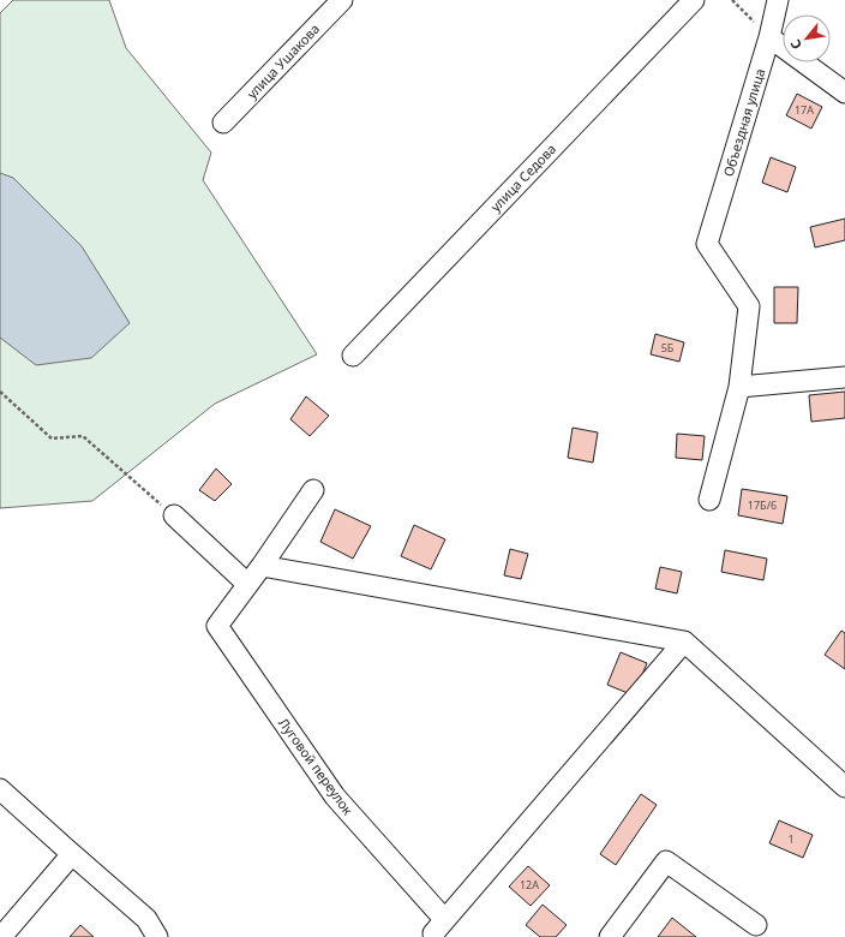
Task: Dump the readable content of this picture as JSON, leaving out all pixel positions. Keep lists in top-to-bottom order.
{
  "streets": {
    "street": [
      "улица Ушакова",
      "Объездная улица",
      "улица Седова",
      "Луговой переулок"
    ]
  },
  "house_numbers": [
    "17А",
    "5Б",
    "17Б/6",
    "1",
    "12А"
  ],
  "north": "bottom left"
}
